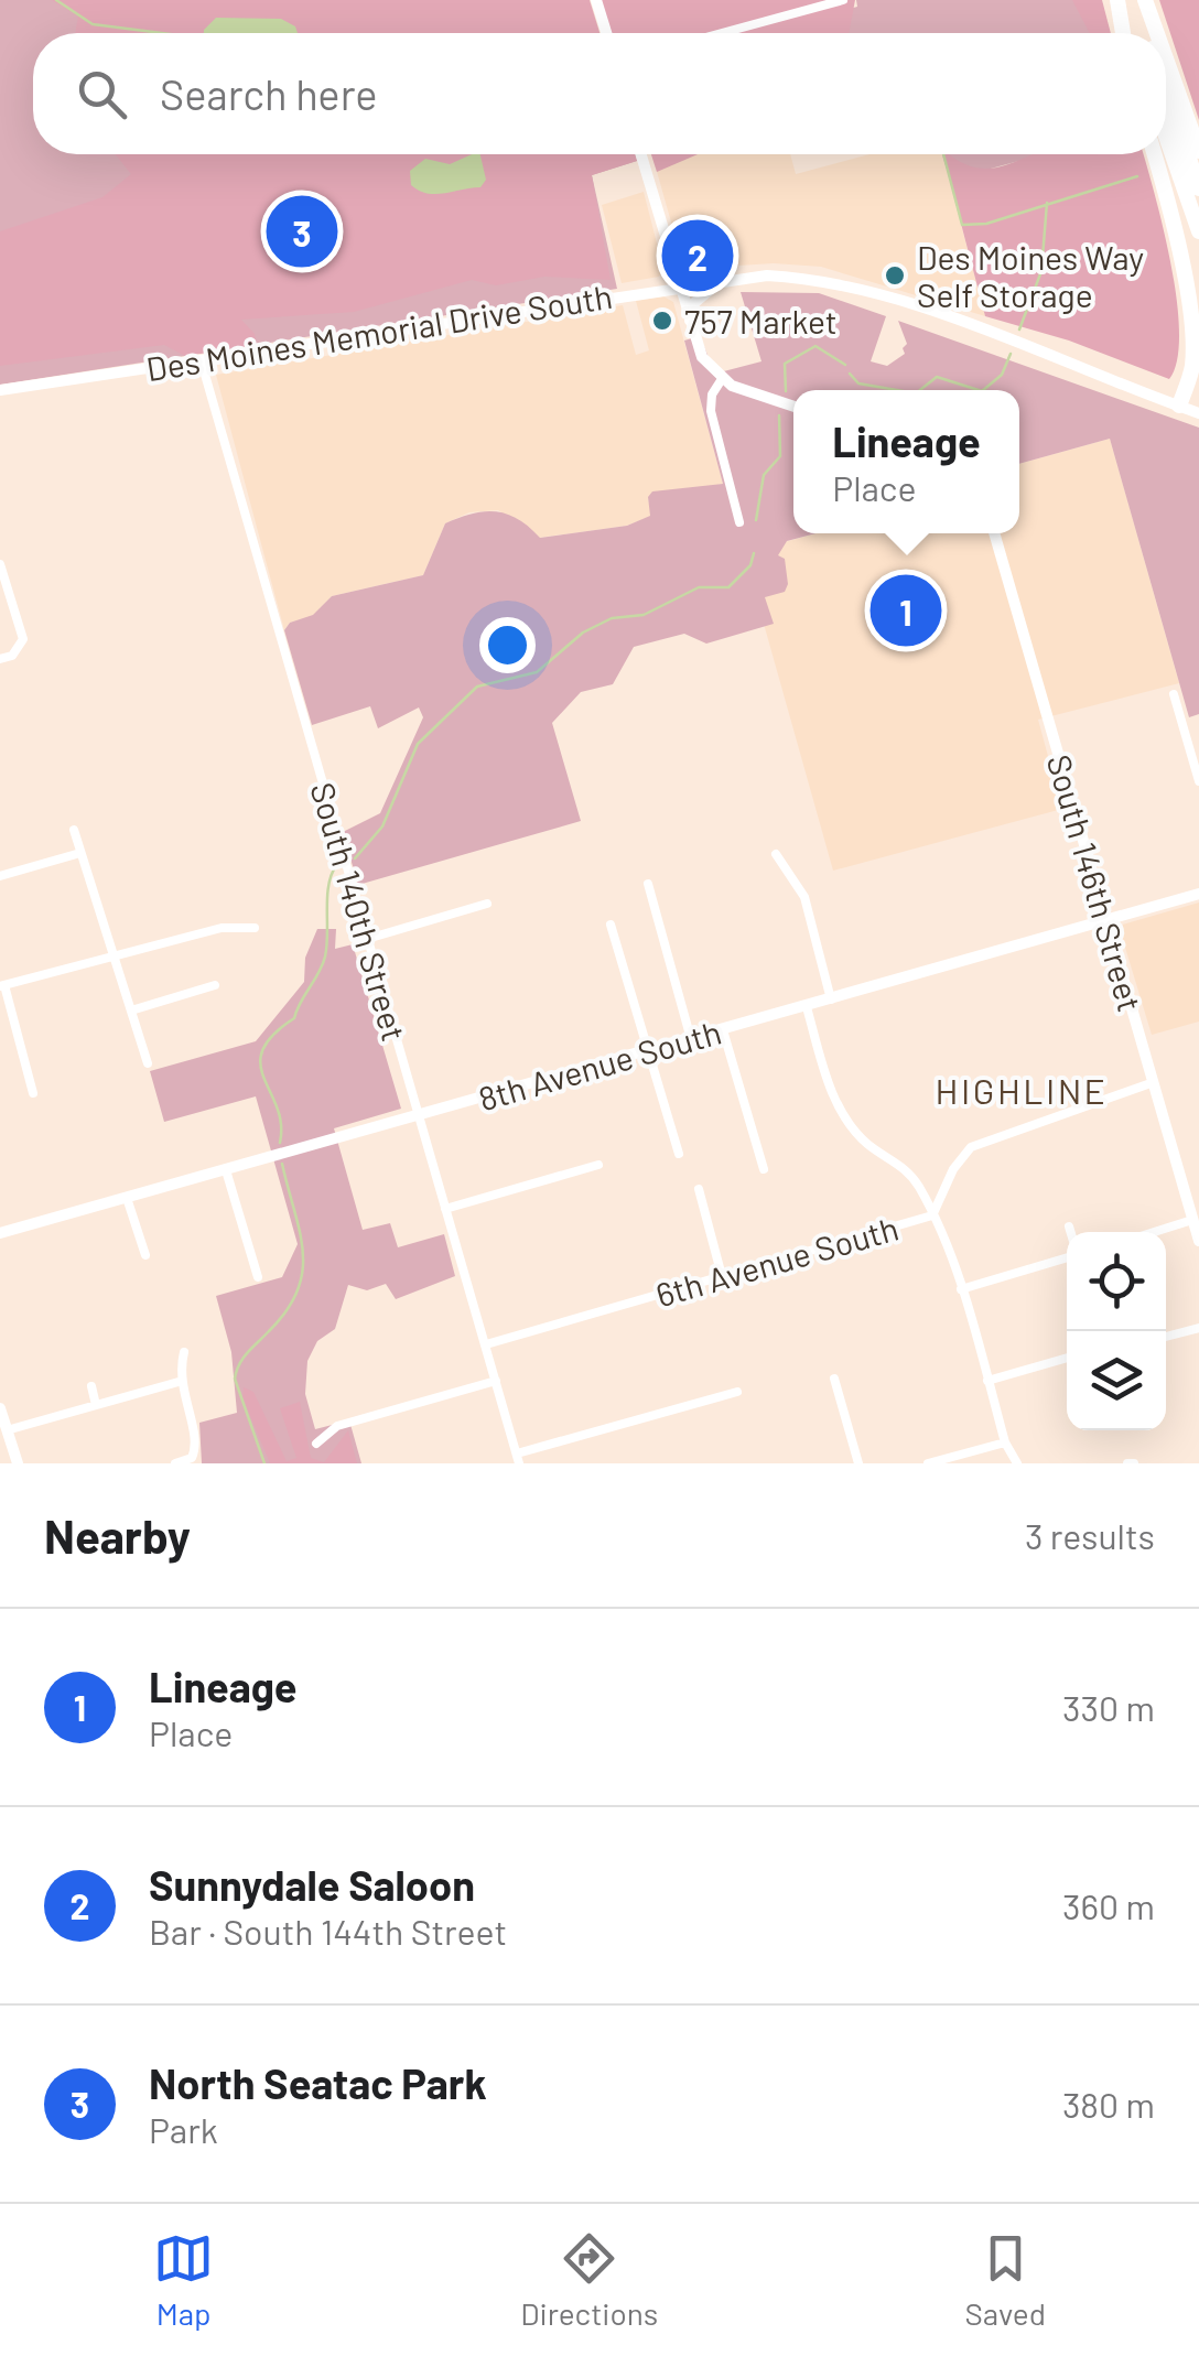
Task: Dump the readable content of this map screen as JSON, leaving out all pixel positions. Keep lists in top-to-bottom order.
{
  "streets": {
    "street": [
      "Des Moines Memorial Drive South",
      "South 146th Street",
      "South 140th Street",
      "8th Avenue South",
      "6th Avenue South"
    ]
  },
  "crossings": [
    ["Des Moines Memorial Drive South", "South 140th Street"],
    ["South 146th Street", "8th Avenue South"],
    ["South 146th Street", "6th Avenue South"],
    ["South 140th Street", "8th Avenue South"],
    ["South 140th Street", "6th Avenue South"]
  ],
  "districts": ["HIGHLINE"],
  "places": ["Des Moines Way Self Storage", "757 Market"],
  "page": {
    "search": "Search here",
    "pins": ["3", "2", "1"],
    "popup": ["Lineage", "Place"],
    "heading": ["Nearby", "3 results"],
    "list": [
      {
        "mark": "1",
        "name": "Lineage",
        "note": "Place",
        "value": "330 m"
      },
      {
        "mark": "2",
        "name": "Sunnydale Saloon",
        "note": "Bar · South 144th Street",
        "value": "360 m"
      },
      {
        "mark": "3",
        "name": "North Seatac Park",
        "note": "Park",
        "value": "380 m"
      }
    ],
    "nav": ["Map", "Directions", "Saved"]
  }
}
